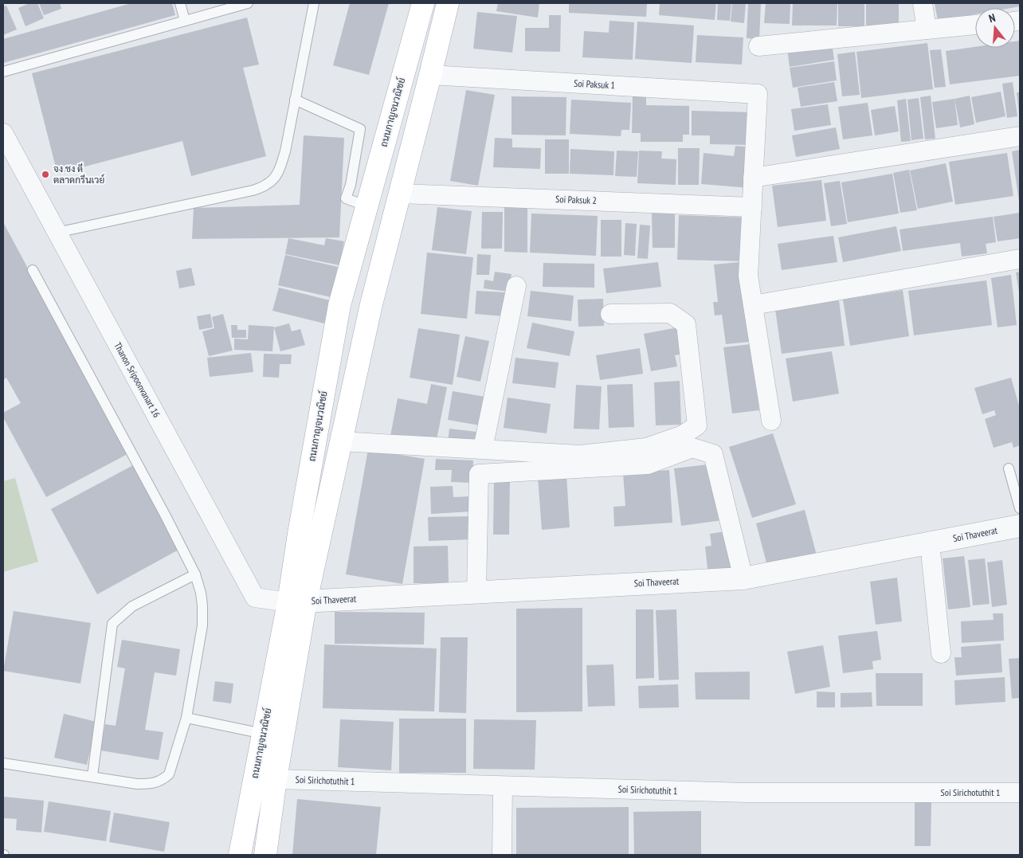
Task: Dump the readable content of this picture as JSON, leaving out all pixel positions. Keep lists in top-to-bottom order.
{
  "streets": {
    "main road": ["ถนนกาญจนวณิชย์"],
    "street": [
      "Soi Paksuk 1",
      "Soi Paksuk 2",
      "Thanon Sripoonvanart 16",
      "Soi Thaveerat",
      "Soi Sirichotuthit 1"
    ]
  },
  "crossings": [
    ["Soi Paksuk 1", "ถนนกาญจนวณิชย์"],
    ["ถนนกาญจนวณิชย์", "Soi Paksuk 2"],
    ["ถนนกาญจนวณิชย์", "Thanon Sripoonvanart 16"],
    ["ถนนกาญจนวณิชย์", "Soi Thaveerat"],
    ["ถนนกาญจนวณิชย์", "Soi Sirichotuthit 1"],
    ["Thanon Sripoonvanart 16", "Soi Thaveerat"]
  ],
  "places": ["จง ชง ดี ตลาดกรีนเวย์"],
  "north": "top"
}
